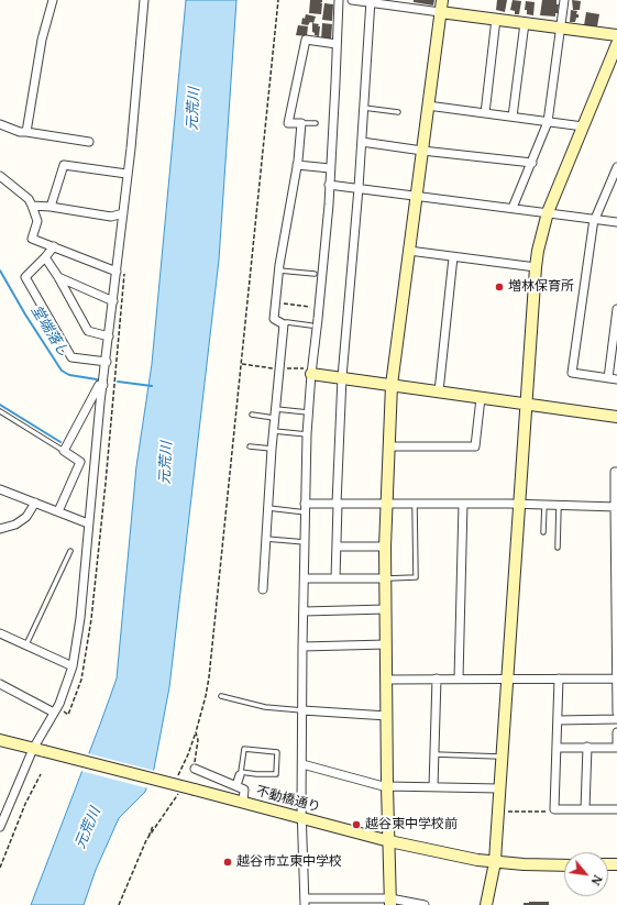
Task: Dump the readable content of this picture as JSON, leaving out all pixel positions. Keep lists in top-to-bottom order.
{
  "streets": {
    "street": ["不動橋通り"]
  },
  "water": ["元荒川", "堂端落し"],
  "places": ["増林保育所", "越谷東中学校前", "越谷市立東中学校"],
  "north": "bottom right"
}
